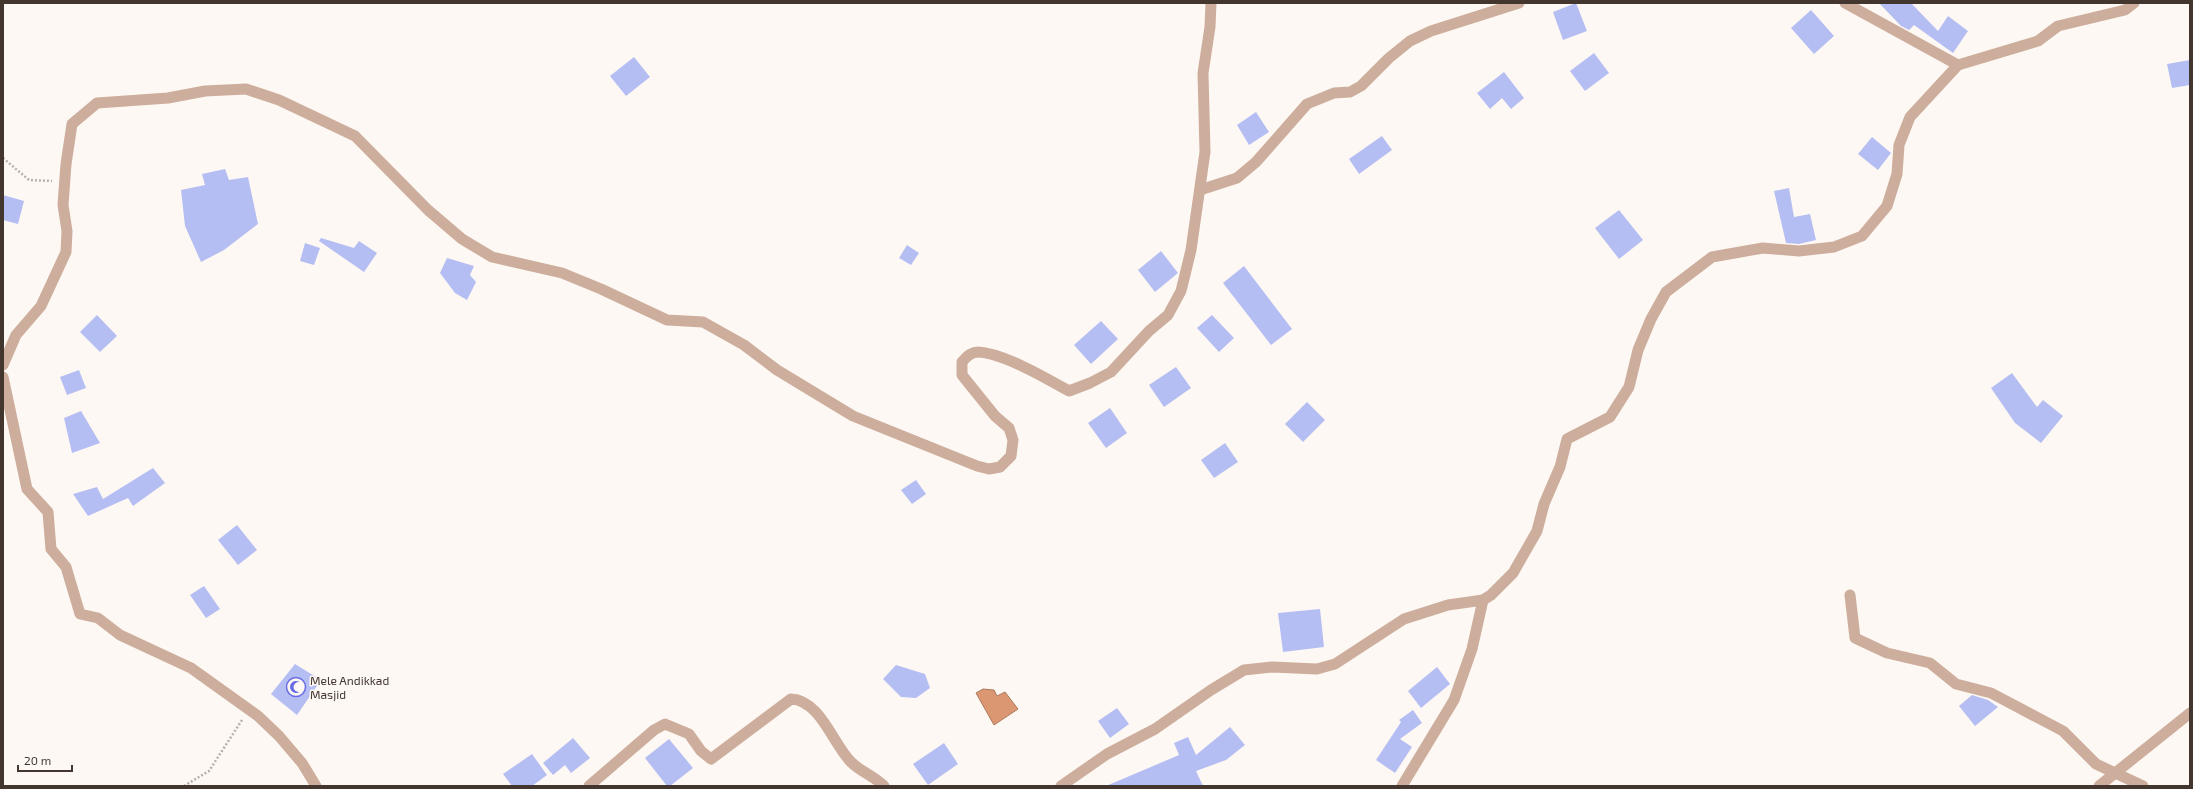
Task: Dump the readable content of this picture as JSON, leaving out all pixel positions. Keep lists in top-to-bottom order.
{
  "places": {
    "mosque": ["Mele Andikkad Masjid"]
  },
  "scale_bar": "20 m"
}
